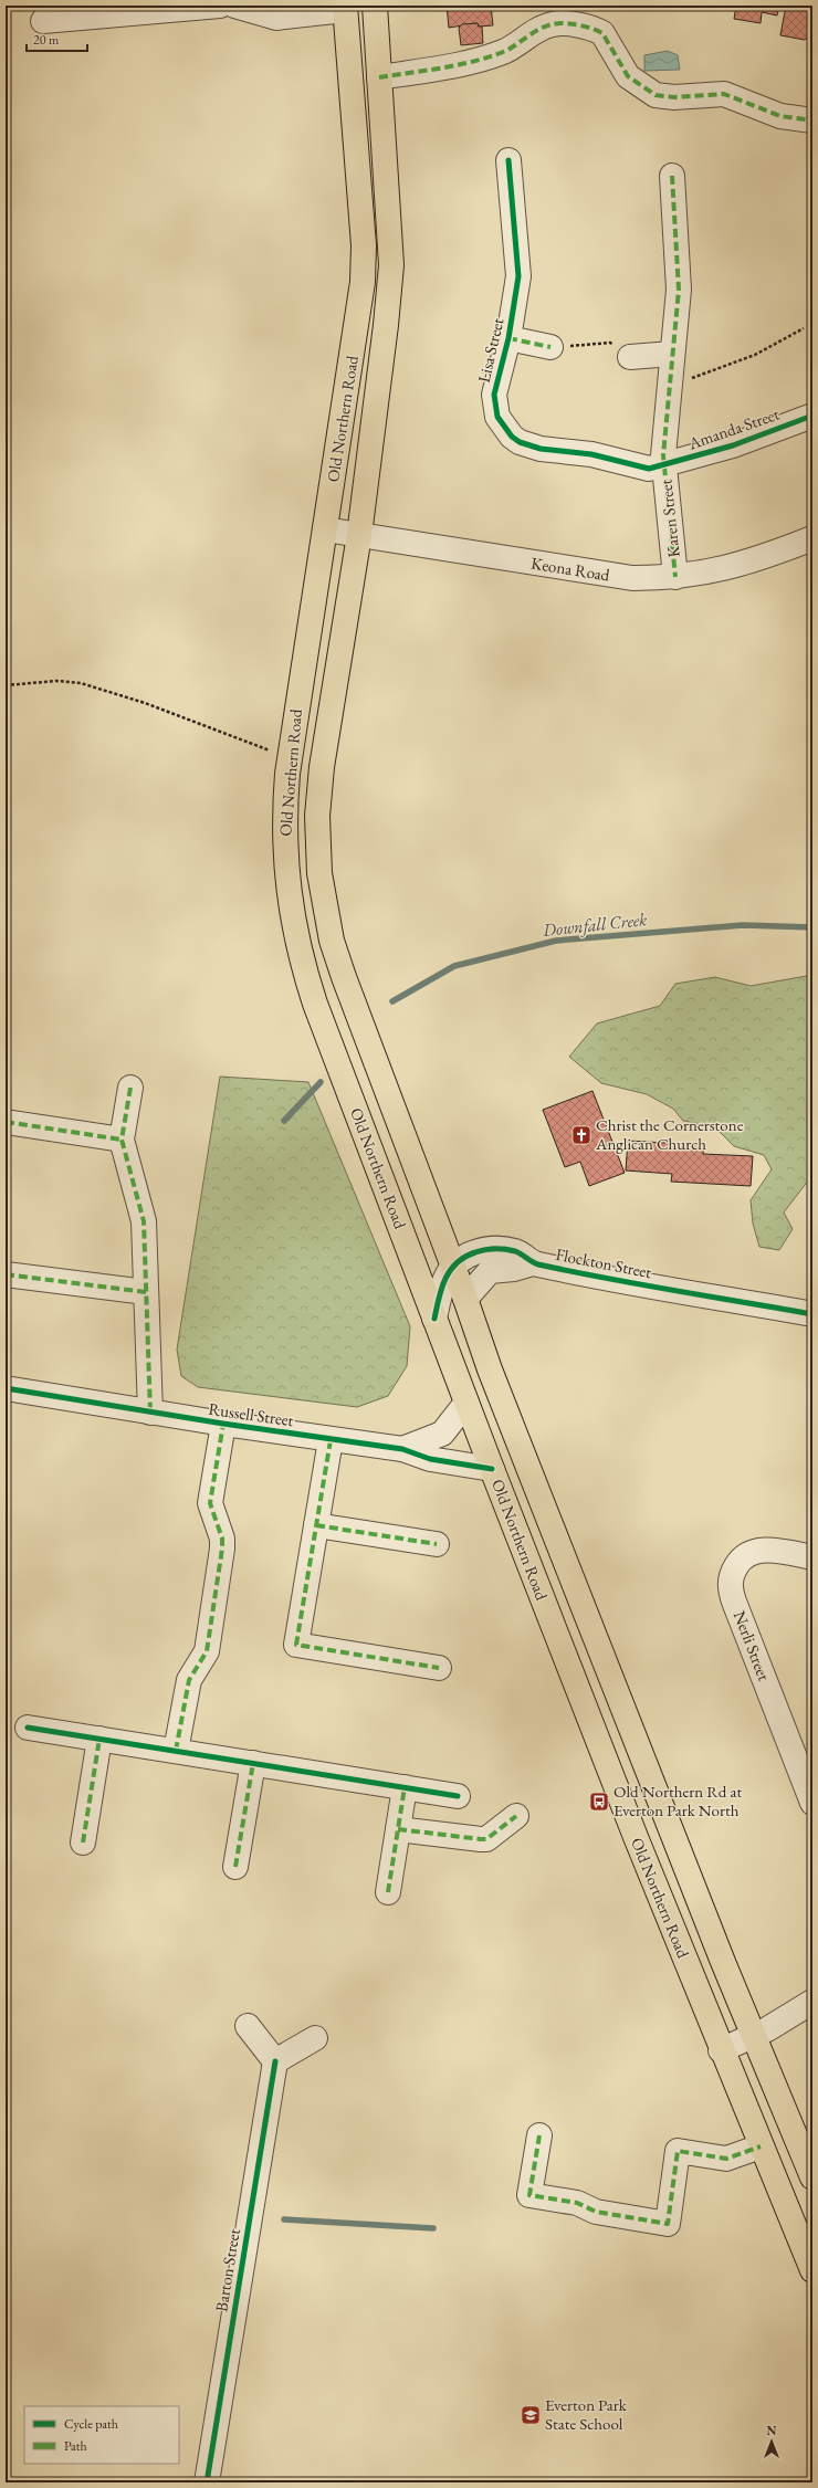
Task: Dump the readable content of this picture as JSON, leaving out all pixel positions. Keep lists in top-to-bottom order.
{
  "streets": {
    "highway": ["Old Northern Road"],
    "street": [
      "Lisa Street",
      "Amanda Street",
      "Karen Street",
      "Keona Road",
      "Flockton Street",
      "Russell Street",
      "Nerli Street",
      "Barton Street"
    ]
  },
  "crossings": [
    ["Lisa Street", "Amanda Street"],
    ["Lisa Street", "Karen Street"],
    ["Old Northern Road", "Keona Road"],
    ["Old Northern Road", "Flockton Street"],
    ["Old Northern Road", "Russell Street"],
    ["Amanda Street", "Karen Street"],
    ["Karen Street", "Keona Road"]
  ],
  "water": ["Downfall Creek"],
  "places": {
    "church": ["Christ the Cornerstone Anglican Church"],
    "bus stop": ["Old Northern Rd at Everton Park North"],
    "school or university": ["Everton Park State School"]
  },
  "legend": ["Cycle path", "Path"],
  "scale_bar": "20 m",
  "north": "top"
}
